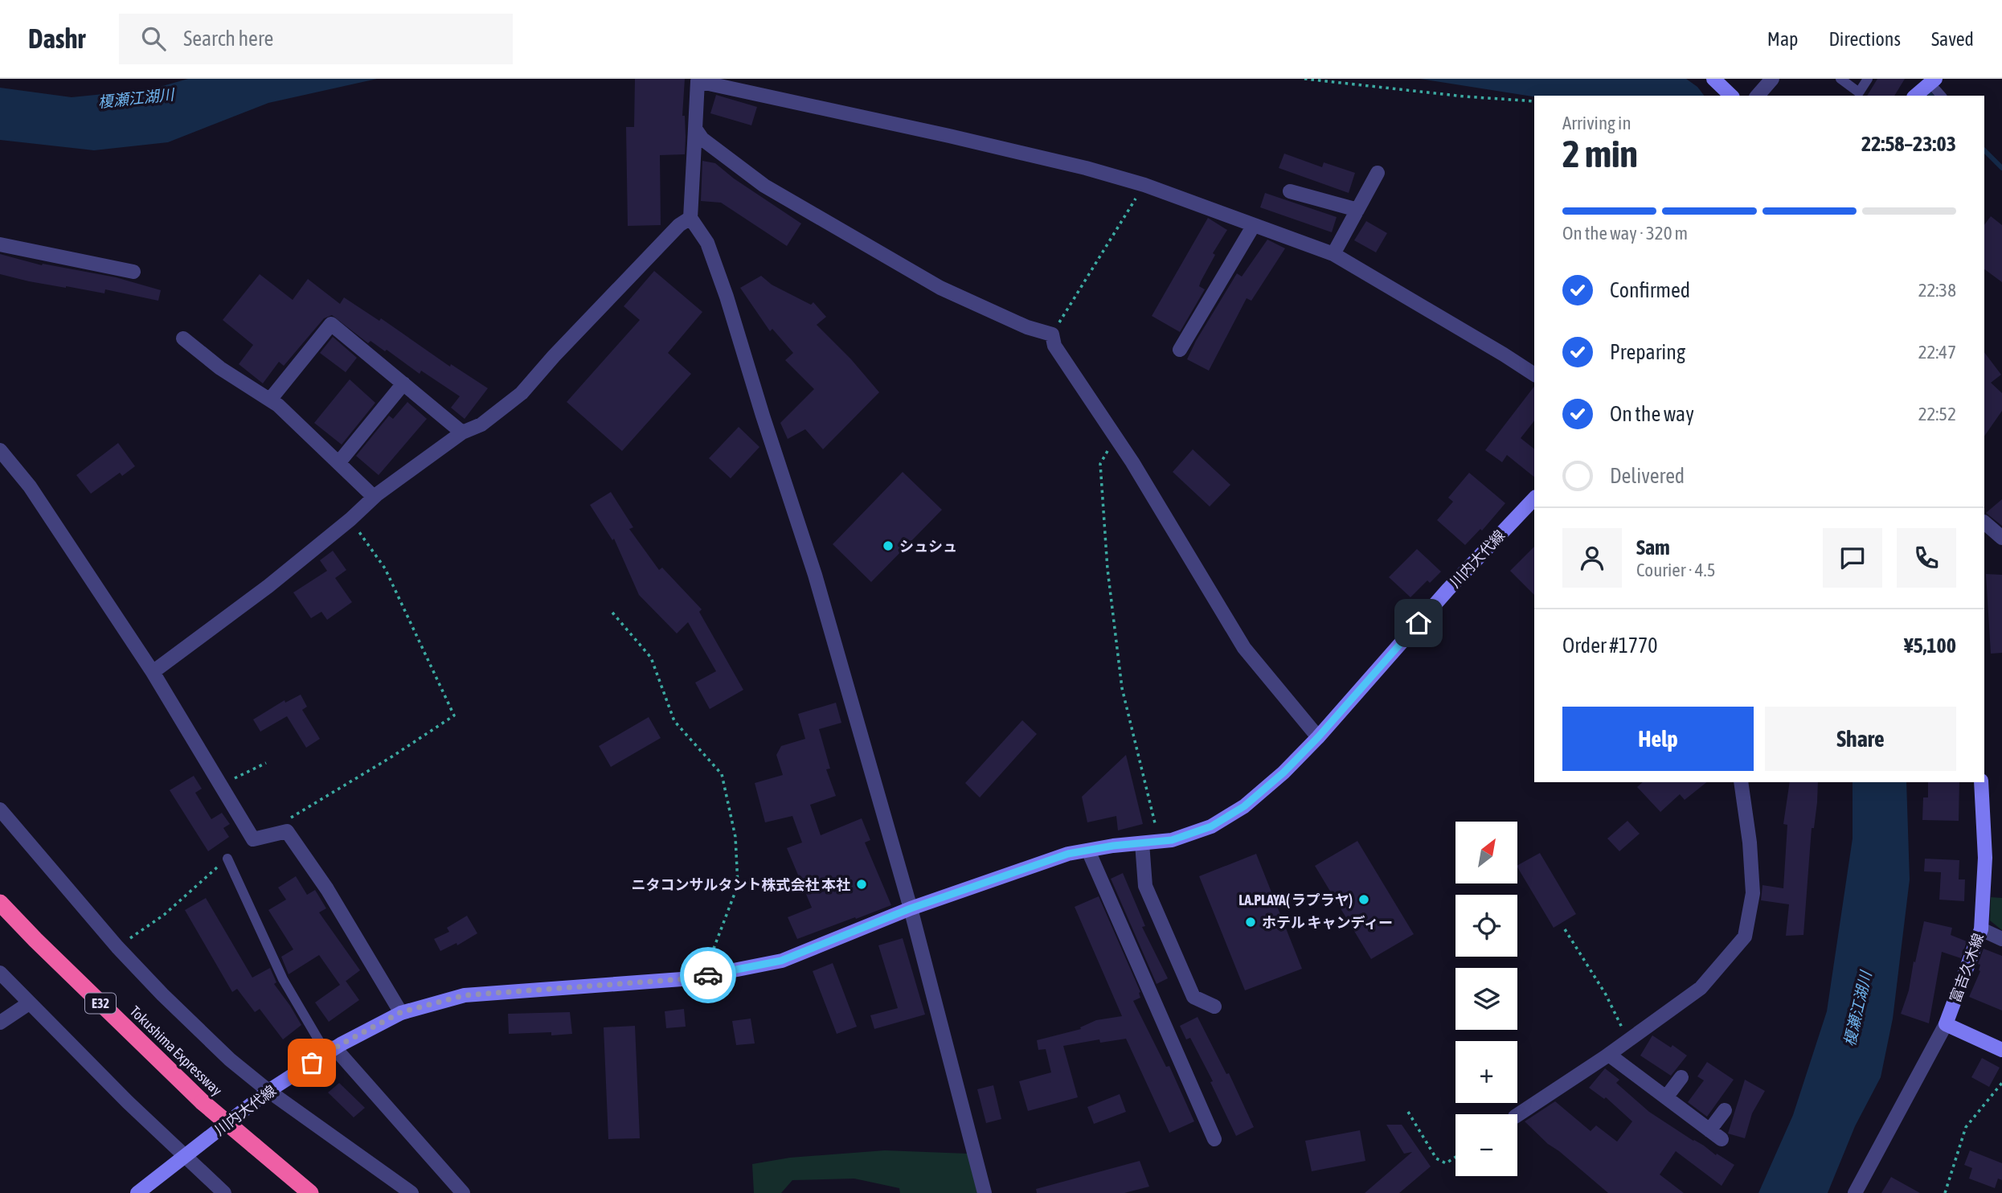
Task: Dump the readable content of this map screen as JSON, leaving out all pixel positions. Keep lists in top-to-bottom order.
{
  "streets": {
    "highway": ["E32", "Tokushima Expressway"],
    "main road": ["川内大代線", "富吉久木線"]
  },
  "water": ["榎瀬江湖川"],
  "places": [
    "シュシュ",
    "ニタコンサルタント株式会社 本社",
    "LA.PLAYA( ラプラヤ)",
    "ホテル キャンディー"
  ],
  "north": "top right",
  "page": {
    "header": "Dashr",
    "search": "Search here",
    "nav": ["Map", "Directions", "Saved"],
    "heading": ["2 min", "Arriving in", "22:58–23:03"],
    "panel": [
      "Sam",
      "Courier · 4.5",
      "Order #1770",
      "¥5,100"
    ],
    "bar": "On the way · 320 m",
    "list": [
      ["Confirmed", "22:38"],
      ["Preparing", "22:47"],
      ["On the way", "22:52"],
      "Delivered"
    ],
    "buttons": ["Help", "Share"],
    "map_buttons": ["+", "−"]
  }
}
